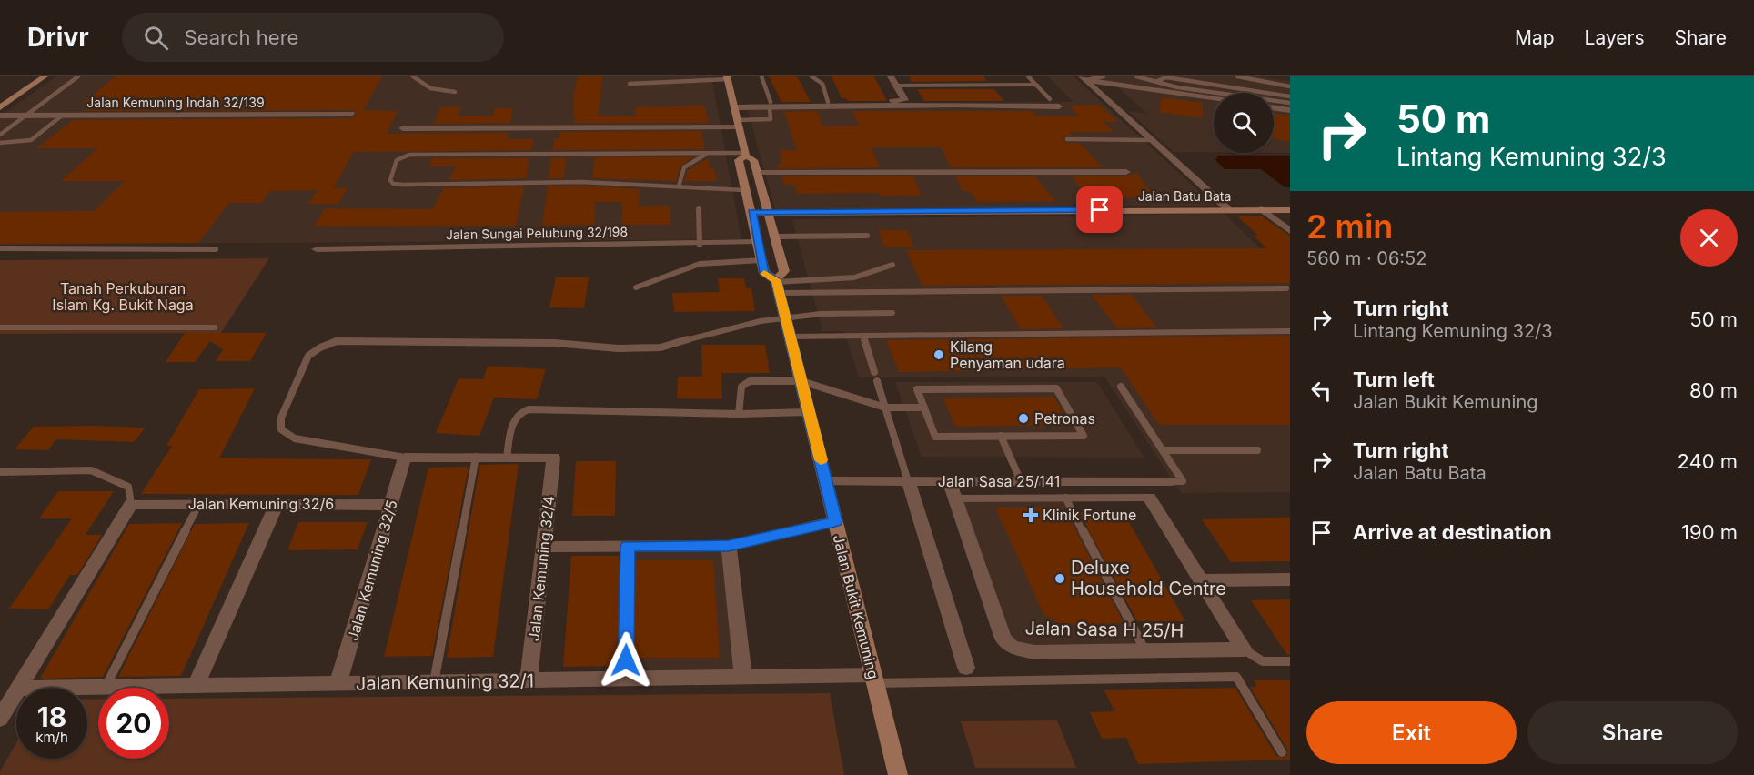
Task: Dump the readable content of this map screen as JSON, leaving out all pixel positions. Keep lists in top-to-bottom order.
{
  "streets": {
    "main road": ["Jalan Batu Bata", "Jalan Bukit Kemuning"],
    "street": [
      "Jalan Kemuning Indah 32/139",
      "Jalan Sungai Pelubung 32/198",
      "Jalan Sasa 25/141",
      "Jalan Kemuning 32/6",
      "Jalan Kemuning 32/4",
      "Jalan Kemuning 32/5",
      "Jalan Sasa H 25/H",
      "Jalan Kemuning 32/1"
    ]
  },
  "crossings": [
    ["Jalan Batu Bata", "Jalan Bukit Kemuning"],
    ["Jalan Sungai Pelubung 32/198", "Jalan Bukit Kemuning"],
    ["Jalan Sasa 25/141", "Jalan Bukit Kemuning"],
    ["Jalan Sasa 25/141", "Jalan Sasa H 25/H"],
    ["Jalan Kemuning 32/6", "Jalan Kemuning 32/5"],
    ["Jalan Kemuning 32/4", "Jalan Kemuning 32/1"],
    ["Jalan Kemuning 32/5", "Jalan Kemuning 32/1"],
    ["Jalan Bukit Kemuning", "Jalan Kemuning 32/1"]
  ],
  "parks": ["Tanah Perkuburan Islam Kg. Bukit Naga"],
  "places": {
    "other": ["Kilang Penyaman udara", "Petronas", "Deluxe Household Centre"],
    "health": ["Klinik Fortune"]
  },
  "page": {
    "header": "Drivr",
    "search": "Search here",
    "nav": ["Map", "Layers", "Share"],
    "turn": ["50 m", "Lintang Kemuning 32/3"],
    "heading": ["2 min", "560 m · 06:52"],
    "list": [
      {
        "name": "Turn right",
        "note": "Lintang Kemuning 32/3",
        "value": "50 m"
      },
      {
        "name": "Turn left",
        "note": "Jalan Bukit Kemuning",
        "value": "80 m"
      },
      {
        "name": "Turn right",
        "note": "Jalan Batu Bata",
        "value": "240 m"
      },
      {
        "name": "Arrive at destination",
        "value": "190 m"
      }
    ],
    "speed": "18 km/h",
    "limit": "20",
    "buttons": ["Exit", "Share"]
  }
}
